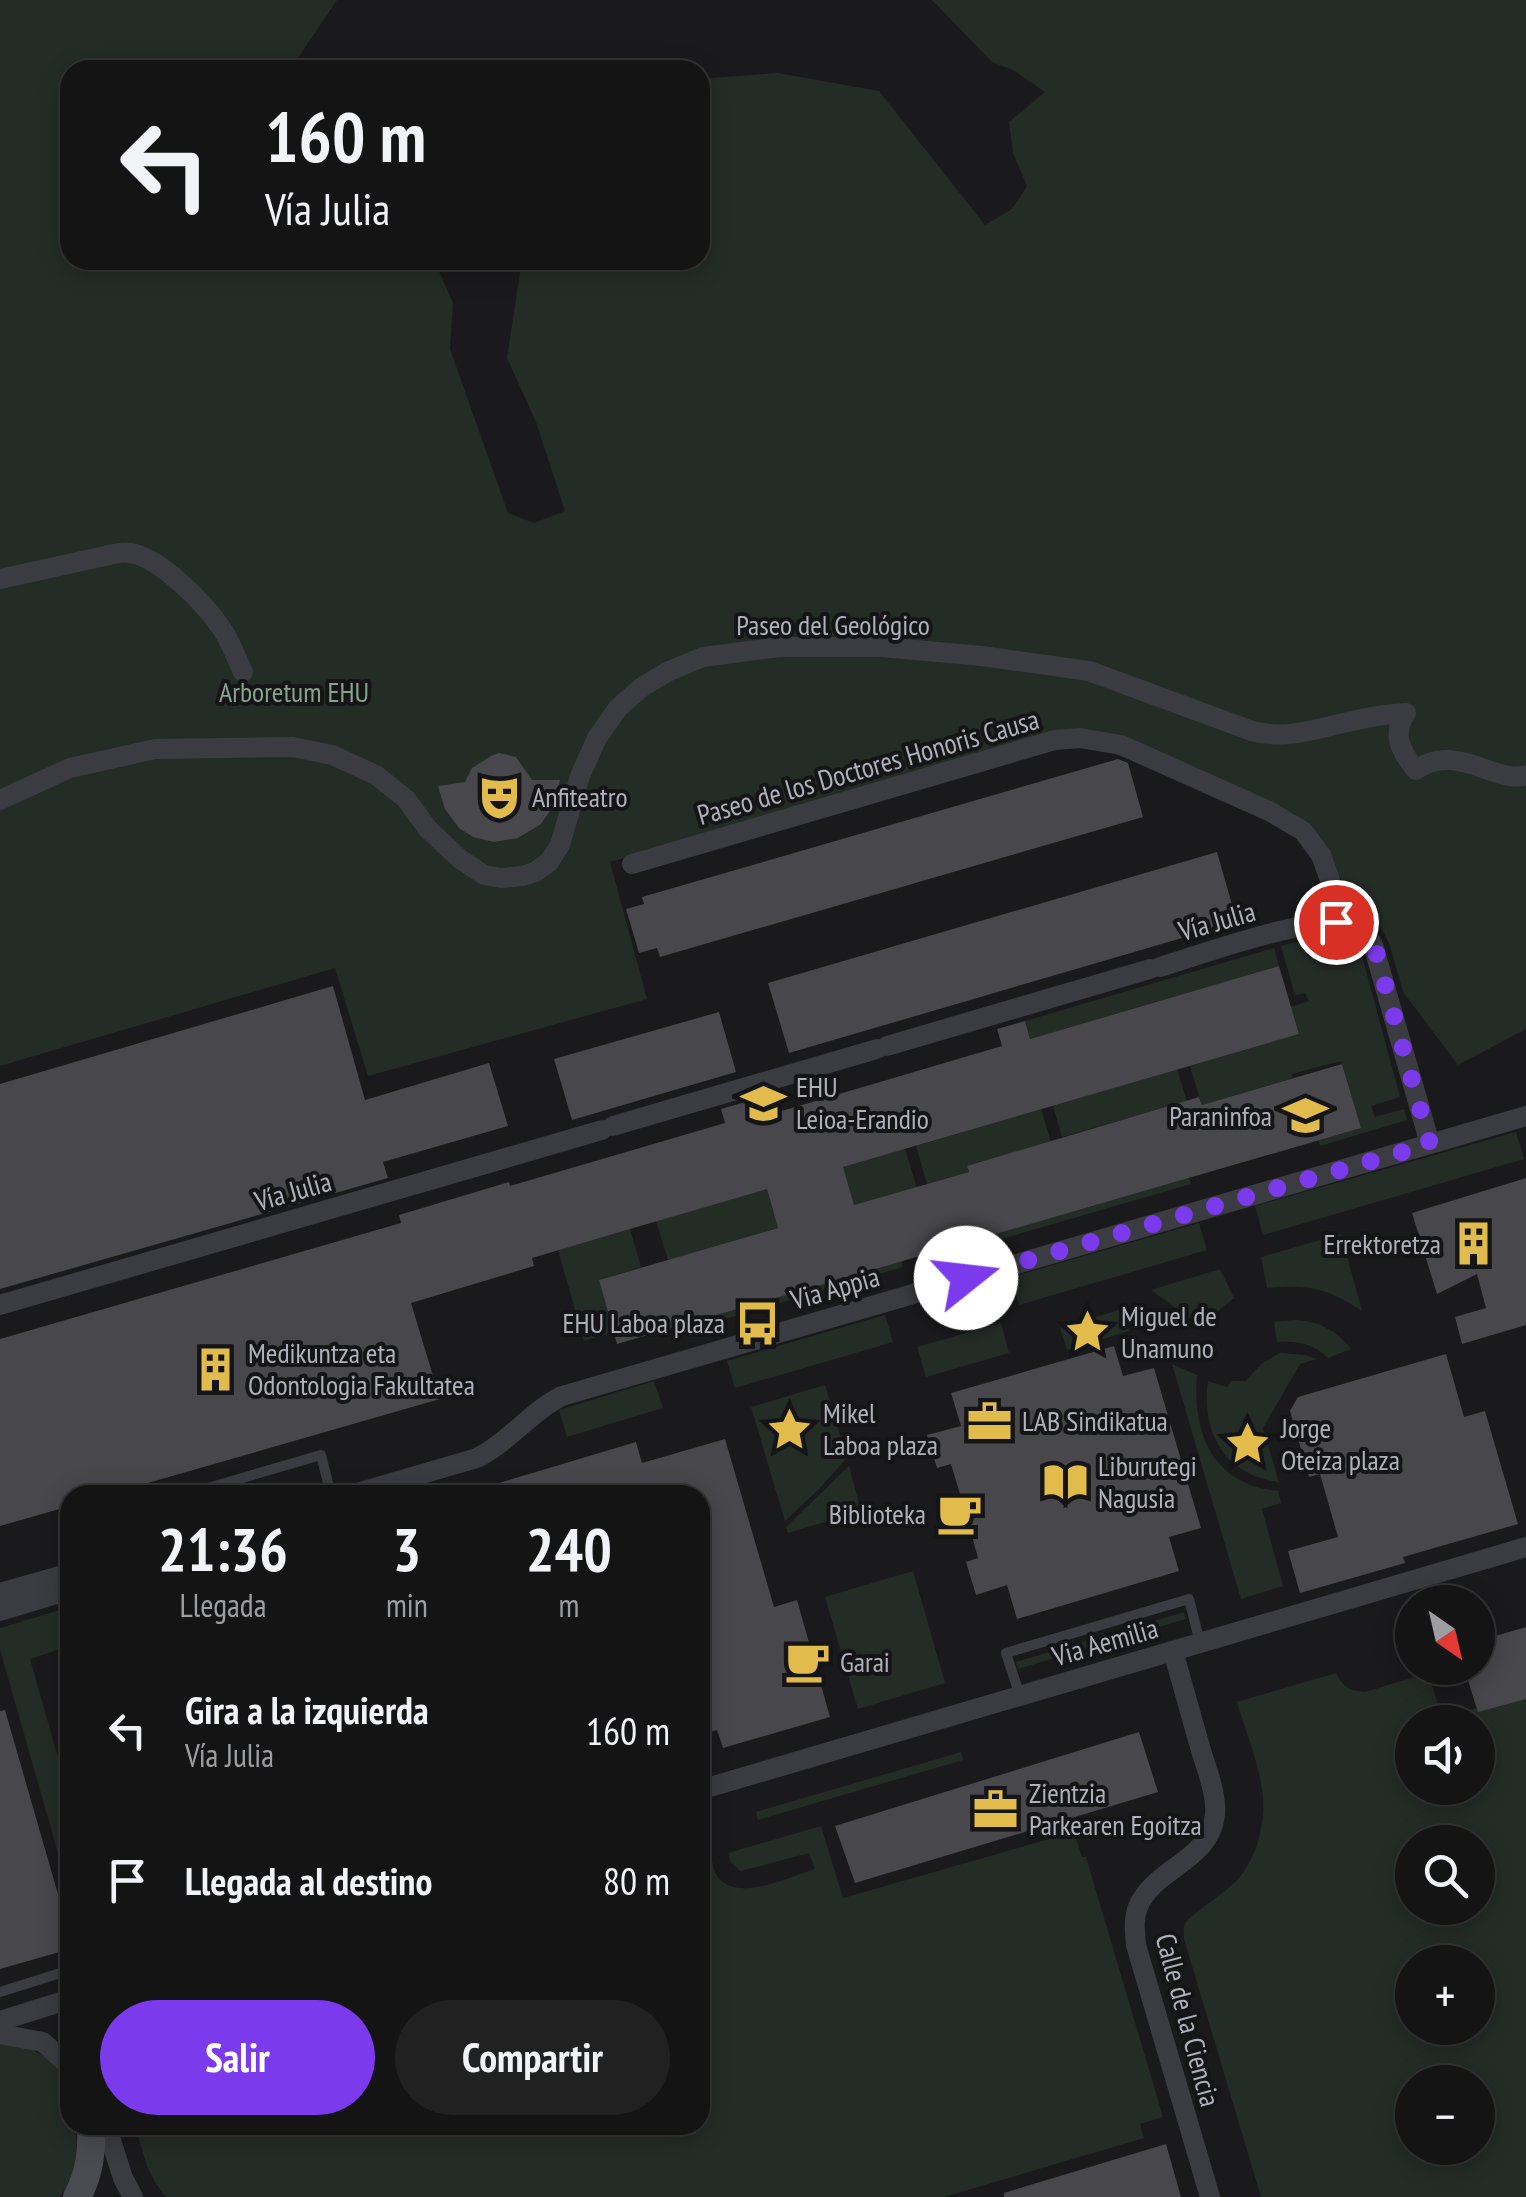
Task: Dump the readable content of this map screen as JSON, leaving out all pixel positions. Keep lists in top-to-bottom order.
{
  "streets": {
    "street": [
      "Paseo del Geológico",
      "Paseo de los Doctores Honoris Causa",
      "Vía Julia",
      "Via Appia",
      "Via Aemilia",
      "Calle de la Ciencia"
    ]
  },
  "crossings": [
    ["Paseo de los Doctores Honoris Causa", "Vía Julia"],
    ["Via Aemilia", "Calle de la Ciencia"]
  ],
  "parks": ["Arboretum EHU"],
  "places": {
    "theatre": ["Anfiteatro"],
    "school or university": ["EHU Leioa-Erandio", "Paraninfoa"],
    "building": ["Errektoretza", "Medikuntza eta Odontologia Fakultatea"],
    "bus stop": ["EHU Laboa plaza"],
    "place": ["Miguel de Unamuno", "Mikel Laboa plaza", "Jorge Oteiza plaza"],
    "office": ["LAB Sindikatua", "Zientzia Parkearen Egoitza"],
    "library": ["Liburutegi Nagusia"],
    "cafe": ["Biblioteka", "Garai"]
  },
  "north": "bottom right",
  "page": {
    "turn": ["160 m", "Vía Julia"],
    "eta": [
      "21:36",
      "Llegada",
      "3",
      "min",
      "240",
      "m"
    ],
    "map_buttons": ["+", "−"],
    "list": [
      {
        "name": "Gira a la izquierda",
        "note": "Vía Julia",
        "value": "160 m"
      },
      {
        "name": "Llegada al destino",
        "value": "80 m"
      }
    ],
    "buttons": ["Salir", "Compartir"]
  }
}
